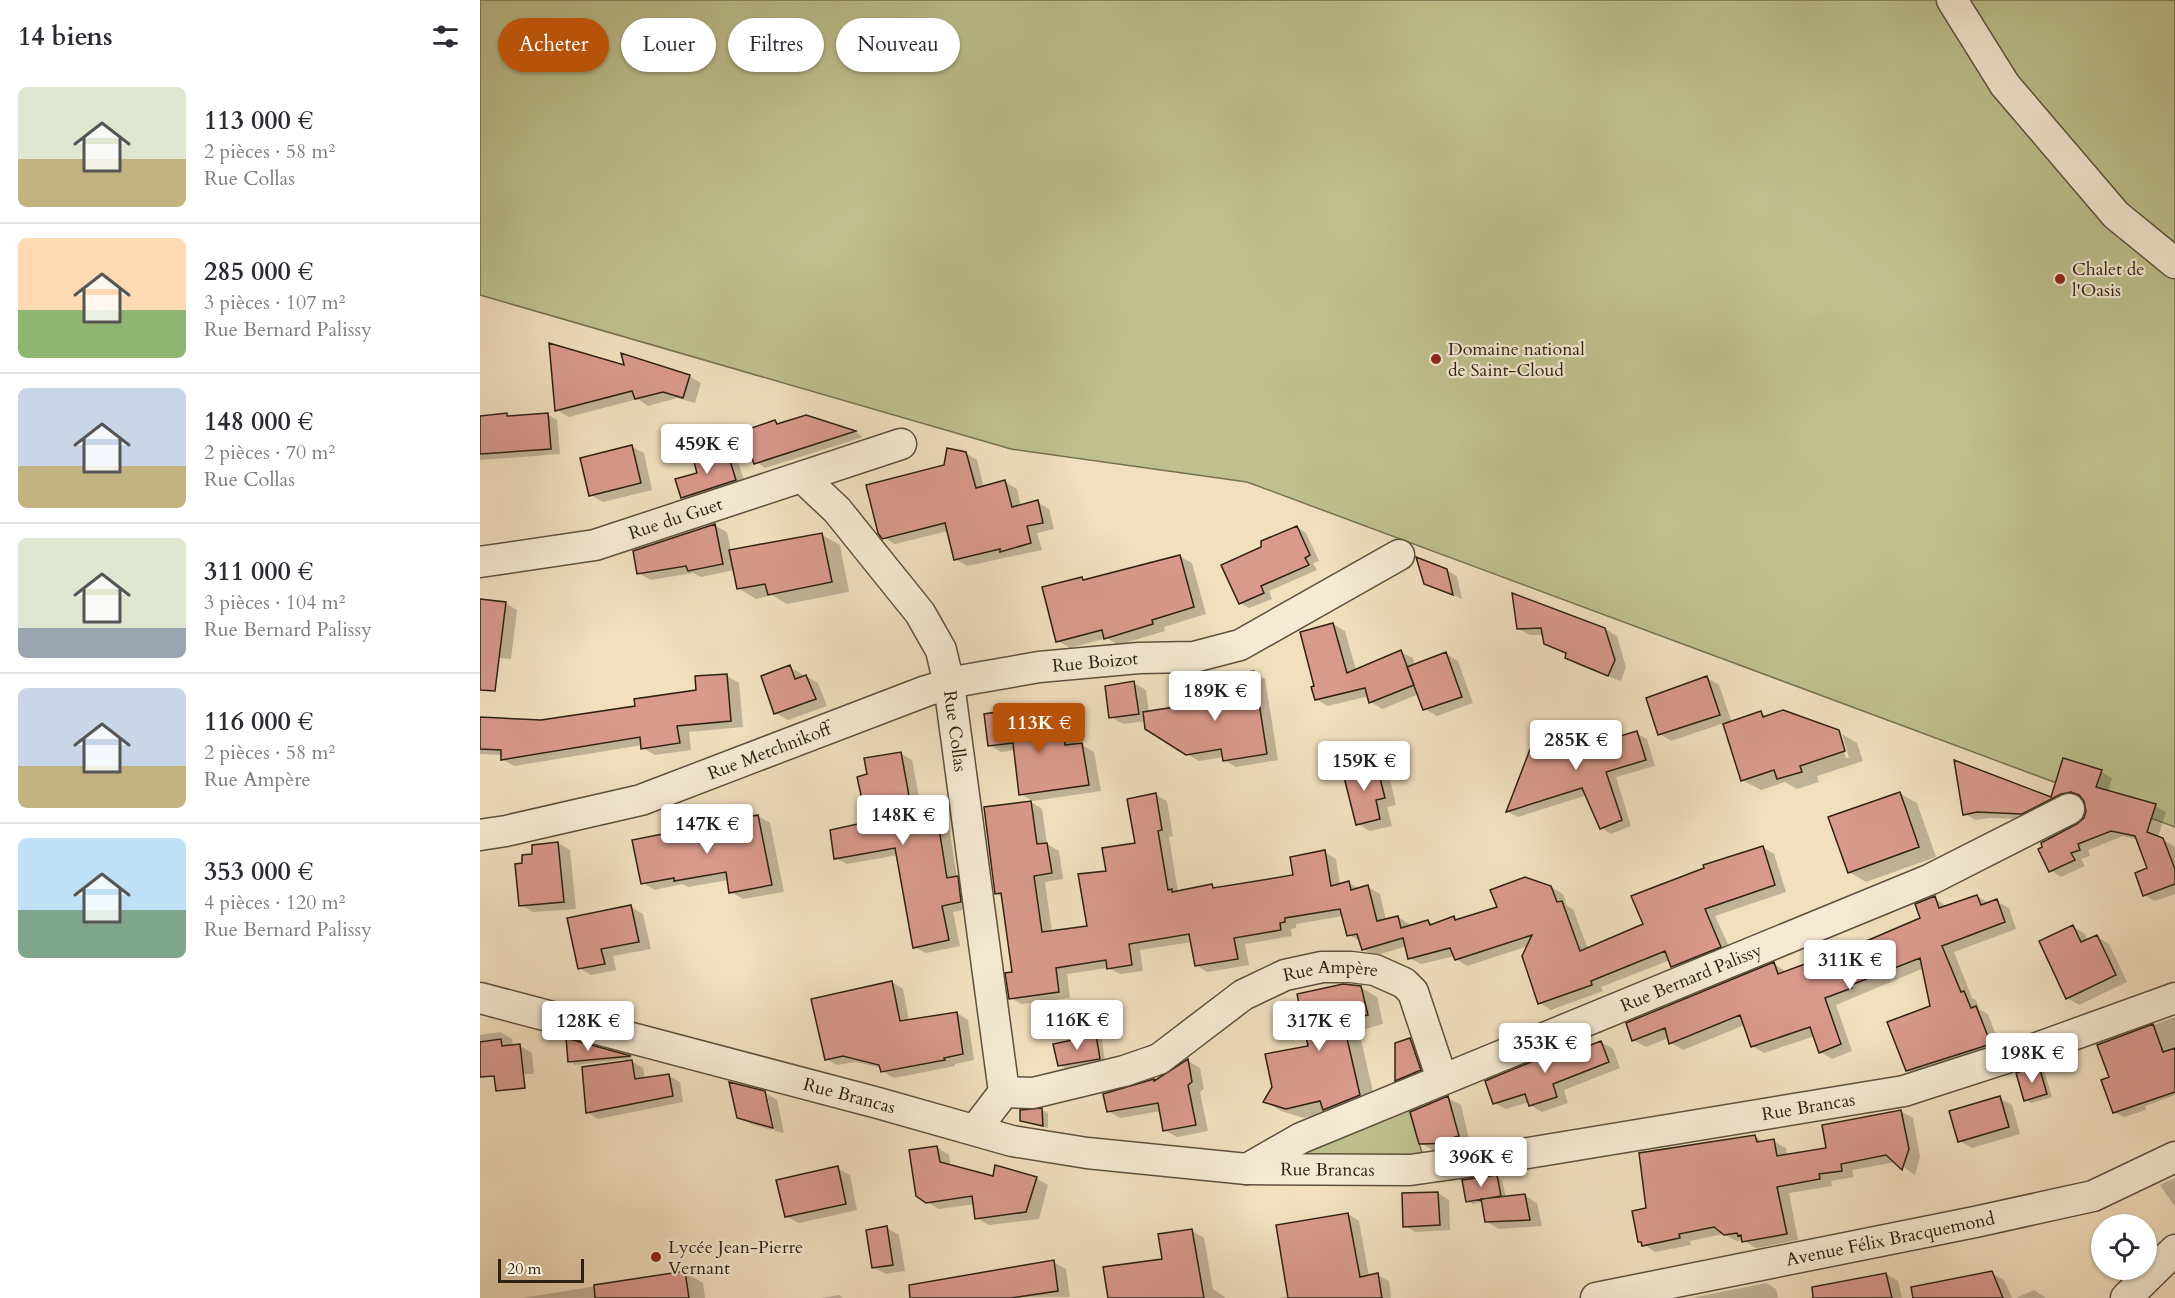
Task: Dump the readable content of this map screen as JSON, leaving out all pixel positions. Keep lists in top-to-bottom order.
{
  "streets": {
    "street": [
      "Rue du Guet",
      "Rue Boizot",
      "Rue Collas",
      "Rue Metchnikoff",
      "Rue Ampère",
      "Rue Bernard Palissy",
      "Rue Brancas",
      "Avenue Félix Bracquemond"
    ]
  },
  "crossings": [
    ["Rue du Guet", "Rue Collas"],
    ["Rue Boizot", "Rue Collas"],
    ["Rue Boizot", "Rue Metchnikoff"],
    ["Rue Collas", "Rue Metchnikoff"],
    ["Rue Collas", "Rue Ampère"],
    ["Rue Ampère", "Rue Bernard Palissy"],
    ["Rue Bernard Palissy", "Rue Brancas"]
  ],
  "places": ["Chalet de l'Oasis", "Domaine national de Saint-Cloud", "Lycée Jean-Pierre Vernant"],
  "scale_bar": "20 m",
  "page": {
    "heading": "14 biens",
    "chip": [
      "Acheter",
      "Louer",
      "Filtres",
      "Nouveau"
    ],
    "list": [
      {
        "name": "113 000 €",
        "note": "2 pièces · 58 m² · Rue Collas"
      },
      {
        "name": "285 000 €",
        "note": "3 pièces · 107 m² · Rue Bernard Palissy"
      },
      {
        "name": "148 000 €",
        "note": "2 pièces · 70 m² · Rue Collas"
      },
      {
        "name": "311 000 €",
        "note": "3 pièces · 104 m² · Rue Bernard Palissy"
      },
      {
        "name": "116 000 €",
        "note": "2 pièces · 58 m² · Rue Ampère"
      },
      {
        "name": "353 000 €",
        "note": "4 pièces · 120 m² · Rue Bernard Palissy"
      }
    ],
    "price": [
      "459K €",
      "189K €",
      "113K €",
      "285K €",
      "159K €",
      "148K €",
      "147K €",
      "311K €",
      "116K €",
      "128K €",
      "317K €",
      "353K €",
      "198K €",
      "396K €"
    ],
    "scale": "20 m"
  }
}
